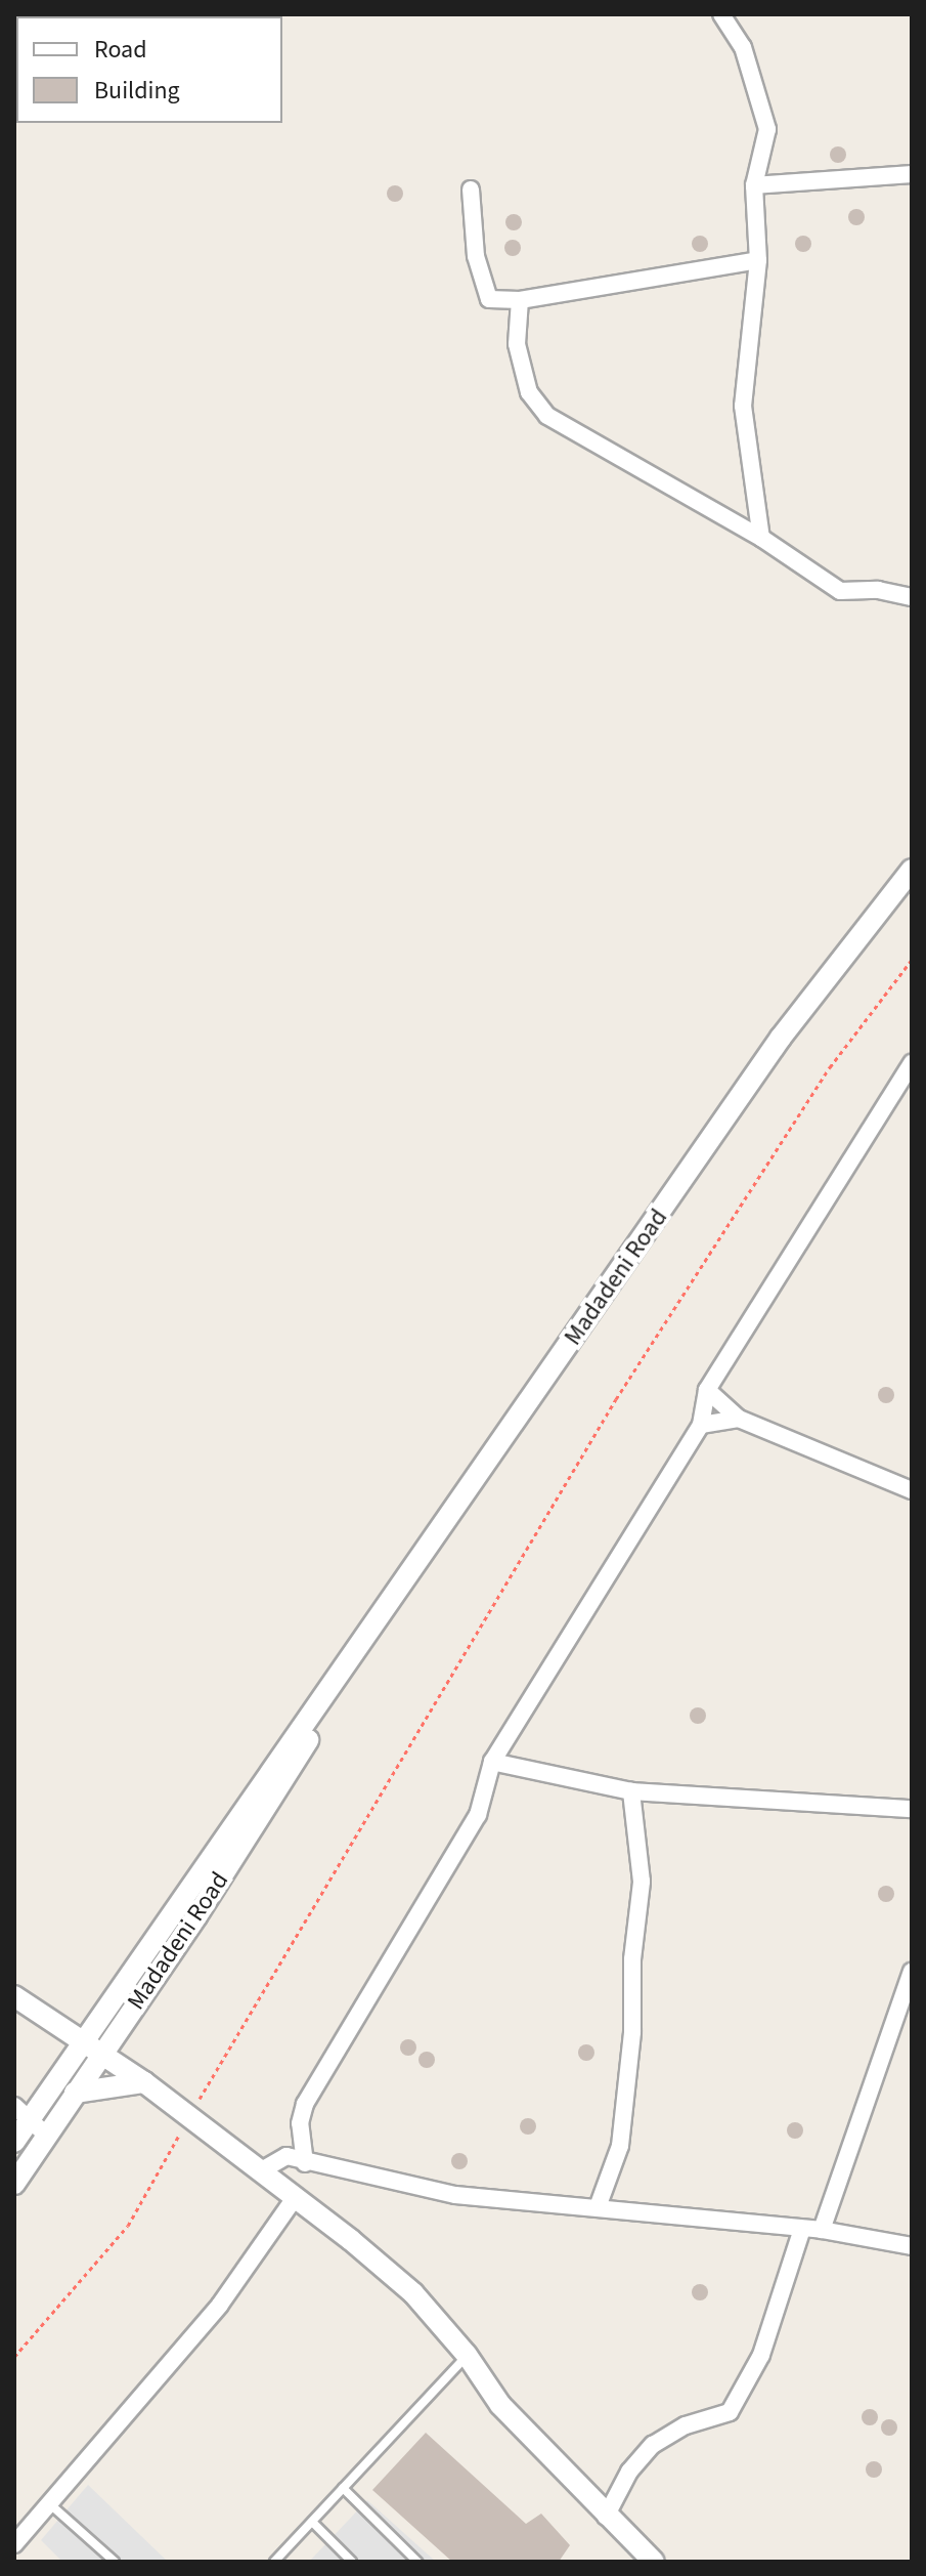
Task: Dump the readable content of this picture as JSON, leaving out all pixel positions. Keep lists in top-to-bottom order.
{
  "streets": {
    "street": ["Madadeni Road"]
  },
  "legend": ["Road", "Building"]
}
